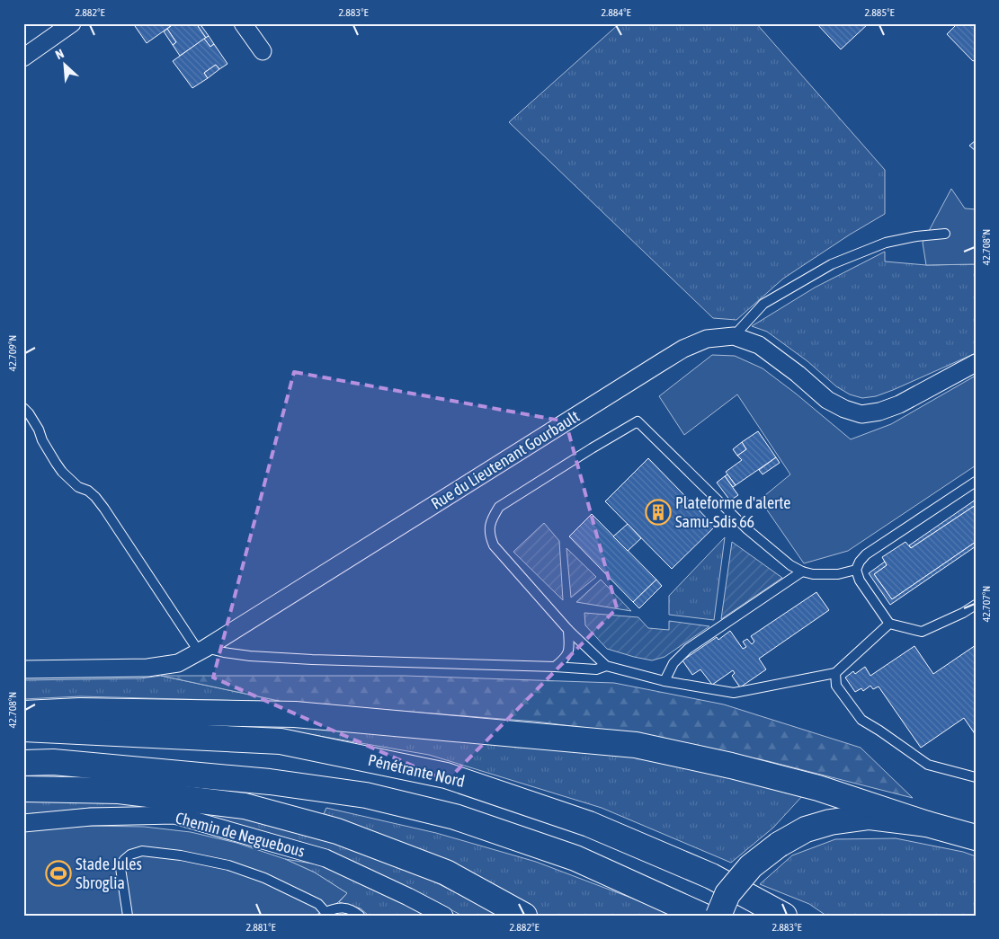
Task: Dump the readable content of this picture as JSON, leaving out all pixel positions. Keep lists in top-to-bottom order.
{
  "streets": {
    "main road": ["Pénétrante Nord"],
    "street": ["Rue du Lieutenant Gourbault", "Chemin de Neguebous"]
  },
  "places": {
    "building": ["Plateforme d'alerte Samu-Sdis 66"],
    "sports": ["Stade Jules Sbroglia"]
  },
  "north": "top left",
  "coordinates": [
    "2.882°E",
    "2.883°E",
    "2.884°E",
    "2.885°E",
    "42.708°N",
    "42.709°N",
    "42.707°N",
    "2.881°E"
  ]
}
